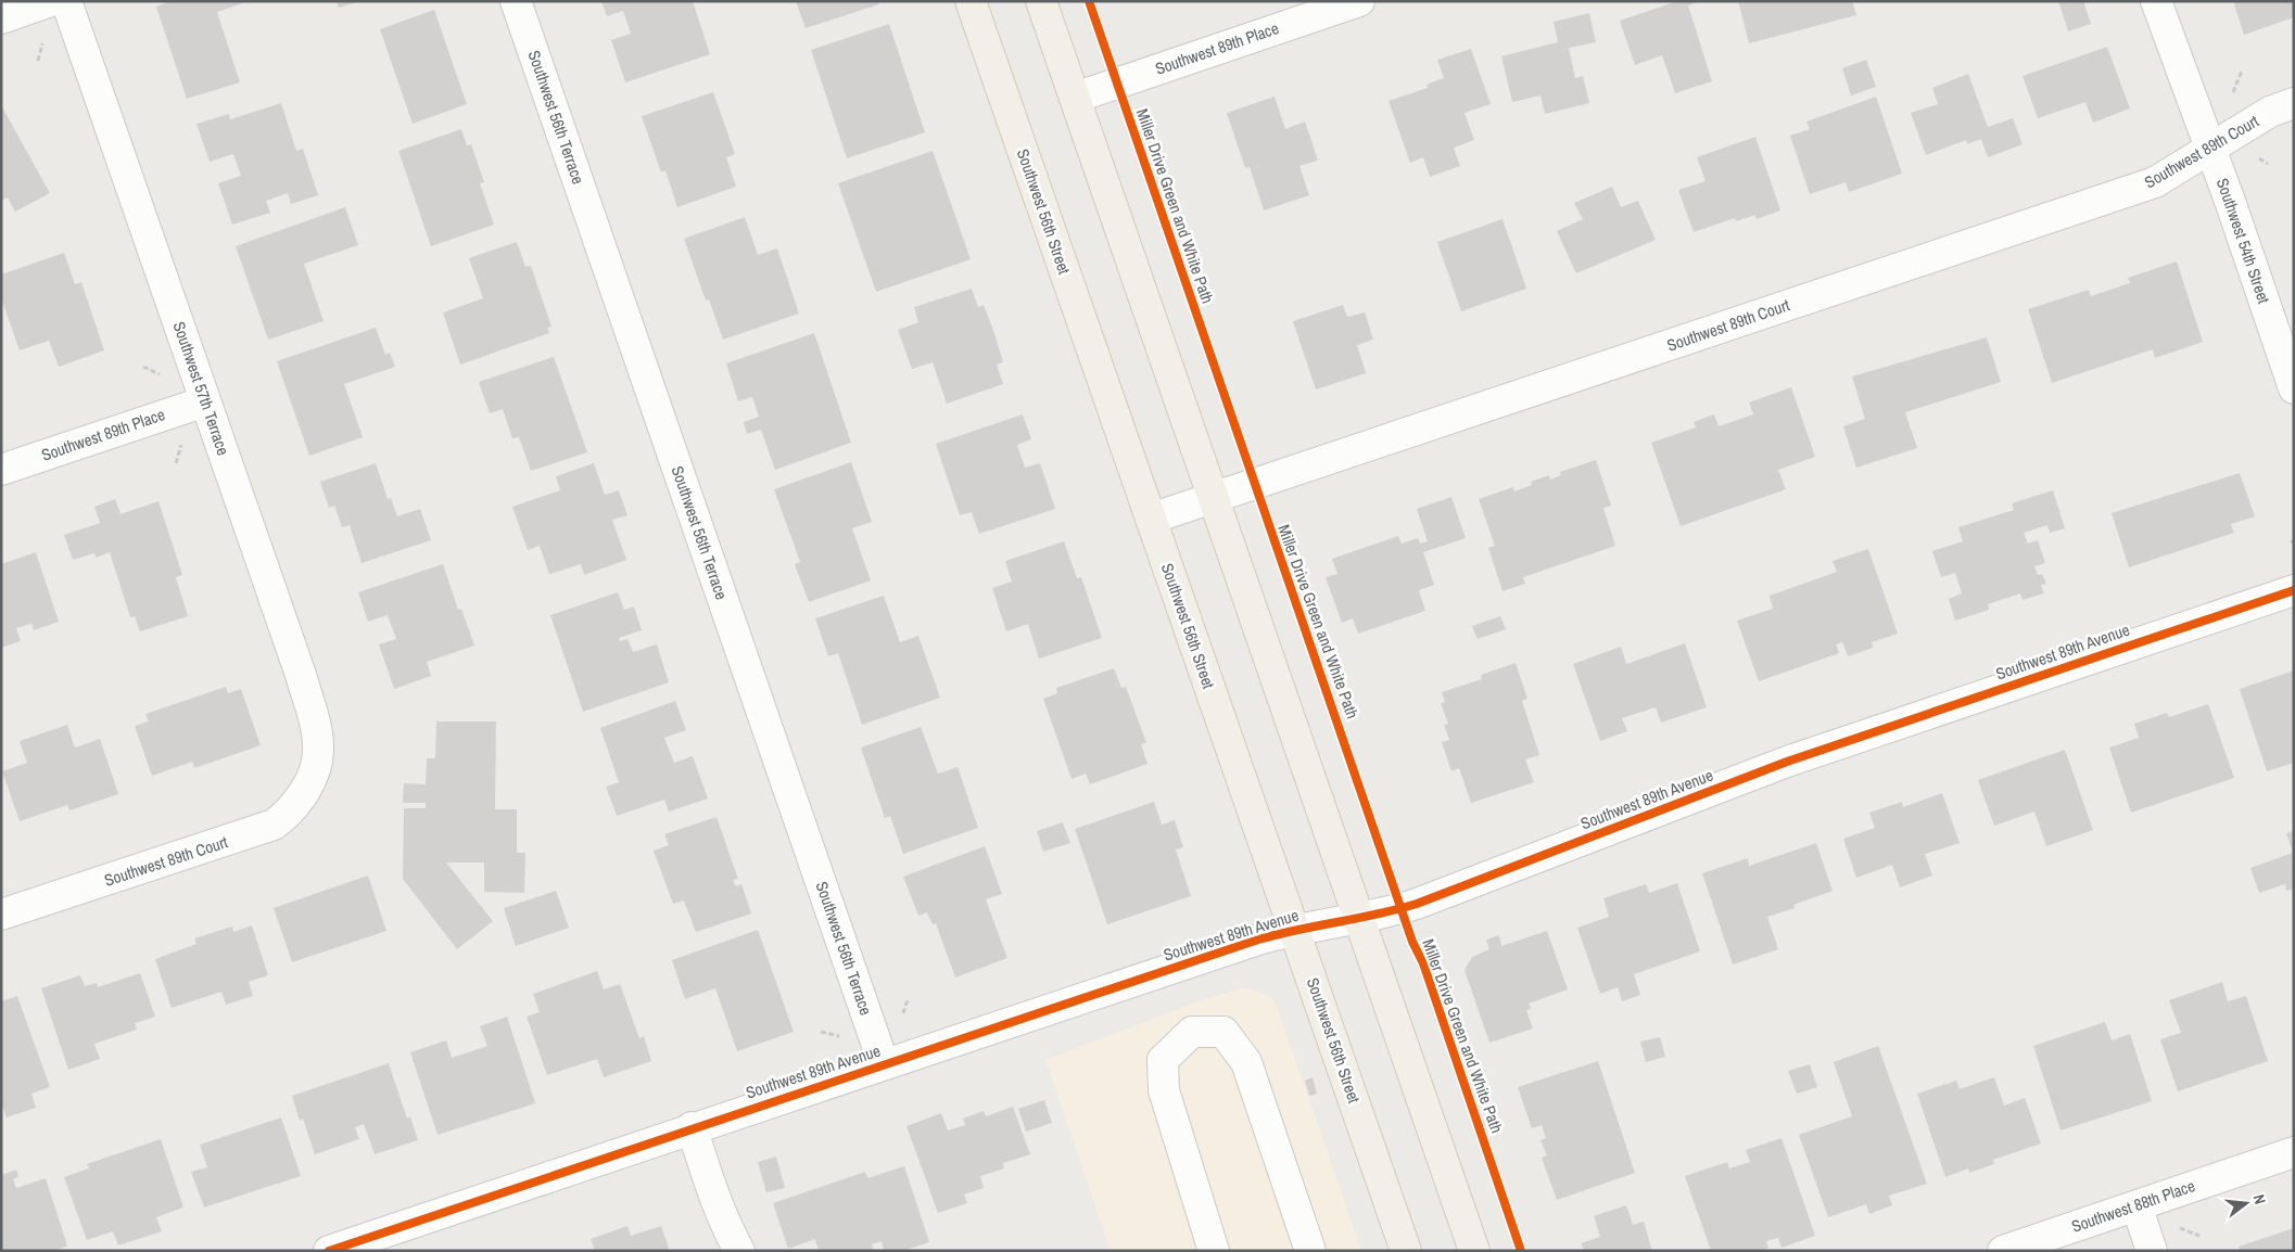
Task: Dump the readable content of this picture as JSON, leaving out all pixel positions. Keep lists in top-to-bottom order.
{
  "streets": {
    "main road": ["Southwest 56th Street"],
    "street": [
      "Southwest 89th Place",
      "Southwest 56th Terrace",
      "Southwest 89th Court",
      "Southwest 54th Street",
      "Southwest 57th Terrace",
      "Southwest 89th Avenue",
      "Southwest 88th Place"
    ],
    "cycle path": ["Miller Drive Green and White Path"]
  },
  "crossings": [
    ["Southwest 89th Place", "Southwest 57th Terrace"],
    ["Southwest 56th Terrace", "Southwest 89th Avenue"],
    ["Southwest 89th Court", "Southwest 56th Street"],
    ["Southwest 89th Court", "Southwest 54th Street"],
    ["Southwest 89th Court", "Southwest 57th Terrace"],
    ["Southwest 56th Street", "Southwest 89th Avenue"]
  ],
  "north": "right"
}
